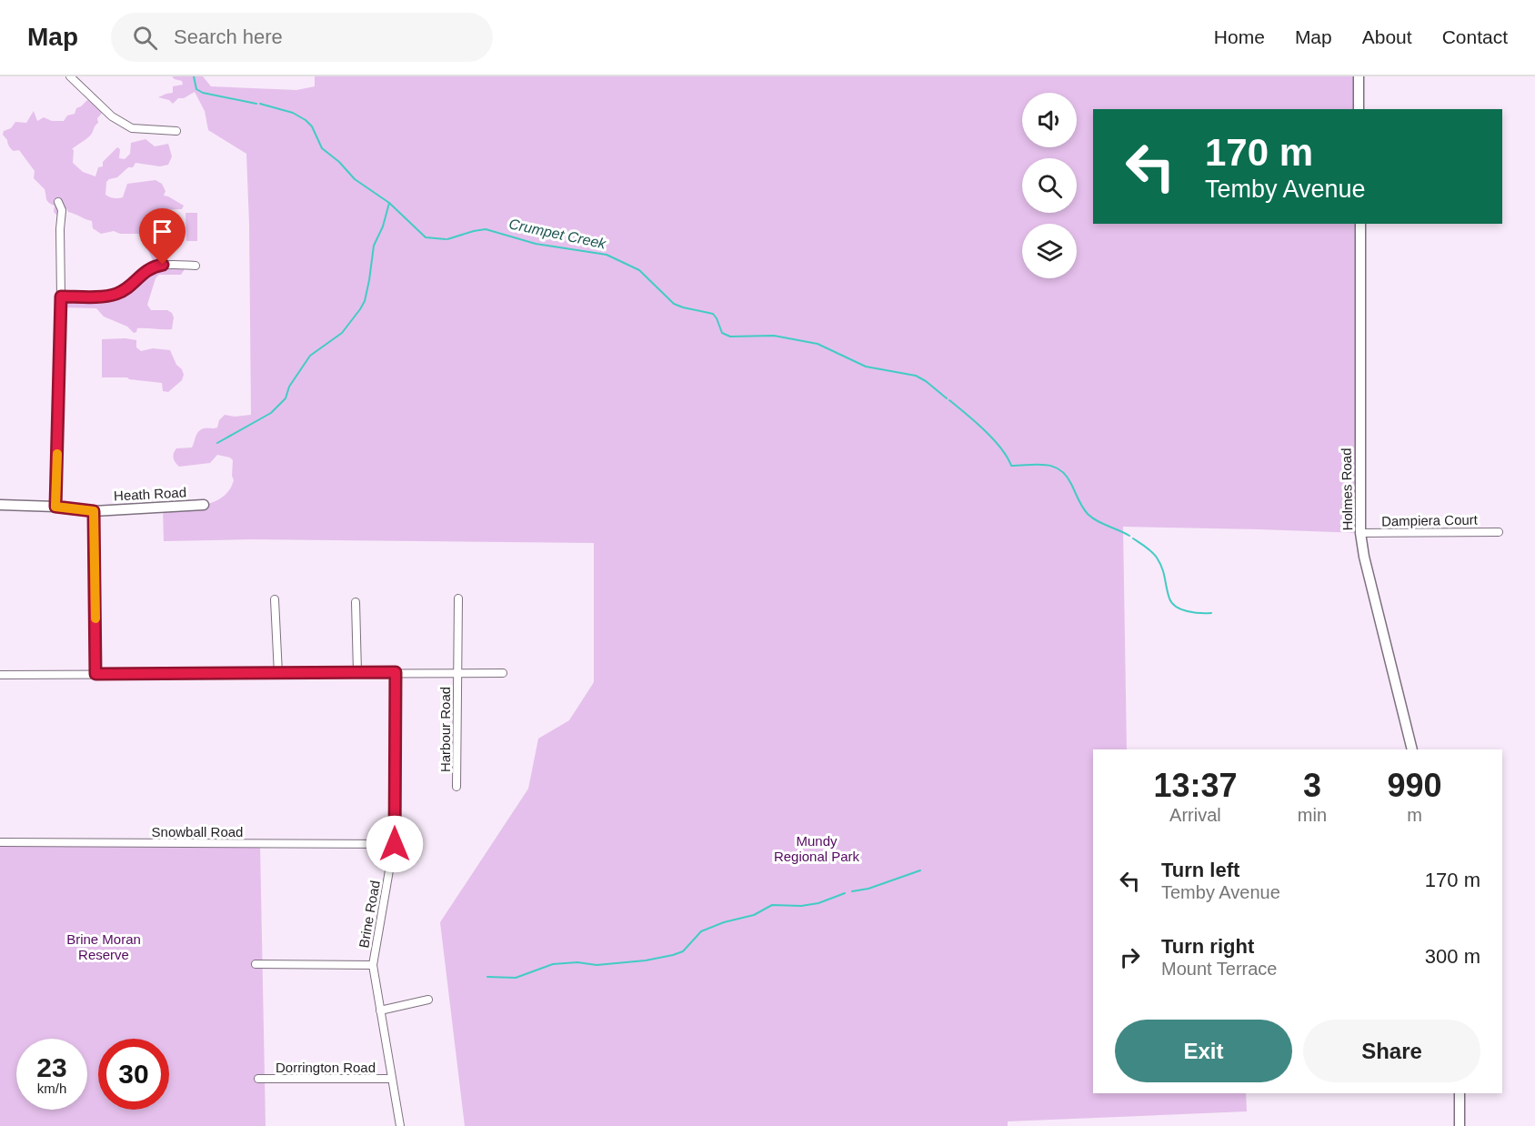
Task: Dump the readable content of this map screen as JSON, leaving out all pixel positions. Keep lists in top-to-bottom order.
{
  "streets": {
    "street": [
      "Holmes Road",
      "Heath Road",
      "Dampiera Court",
      "Harbour Road",
      "Snowball Road",
      "Brine Road",
      "Dorrington Road"
    ]
  },
  "crossings": [
    ["Holmes Road", "Dampiera Court"],
    ["Snowball Road", "Brine Road"],
    ["Brine Road", "Dorrington Road"]
  ],
  "water": ["Crumpet Creek"],
  "parks": ["Mundy Regional Park", "Brine Moran Reserve"],
  "page": {
    "header": "Map",
    "search": "Search here",
    "nav": [
      "Home",
      "Map",
      "About",
      "Contact"
    ],
    "turn": ["170 m", "Temby Avenue"],
    "eta": [
      "13:37",
      "Arrival",
      "3",
      "min",
      "990",
      "m"
    ],
    "list": [
      {
        "name": "Turn left",
        "note": "Temby Avenue",
        "value": "170 m"
      },
      {
        "name": "Turn right",
        "note": "Mount Terrace",
        "value": "300 m"
      }
    ],
    "buttons": ["Exit", "Share"],
    "speed": "23 km/h",
    "limit": "30"
  }
}
